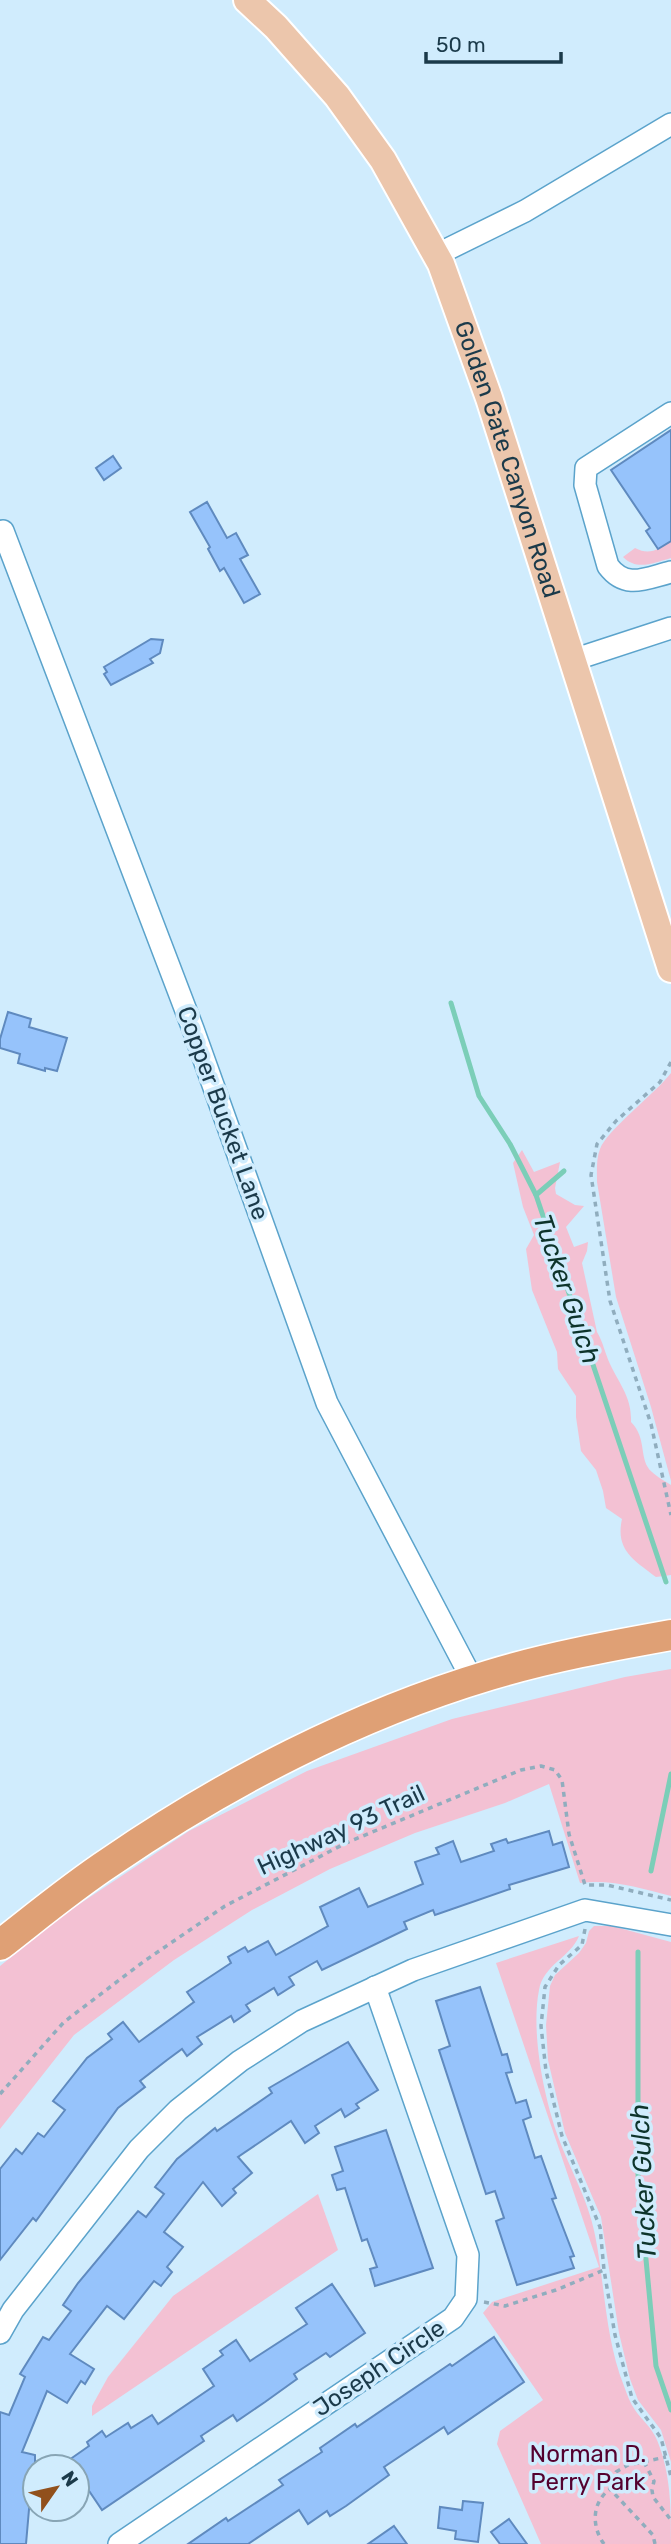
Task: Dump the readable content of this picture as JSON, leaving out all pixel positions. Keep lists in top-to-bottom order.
{
  "streets": {
    "main road": ["Golden Gate Canyon Road"],
    "street": ["Copper Bucket Lane", "Joseph Circle"],
    "path": ["Highway 93 Trail"]
  },
  "water": ["Tucker Gulch"],
  "parks": ["Norman D. Perry Park"],
  "scale_bar": "50 m",
  "north": "top right"
}
